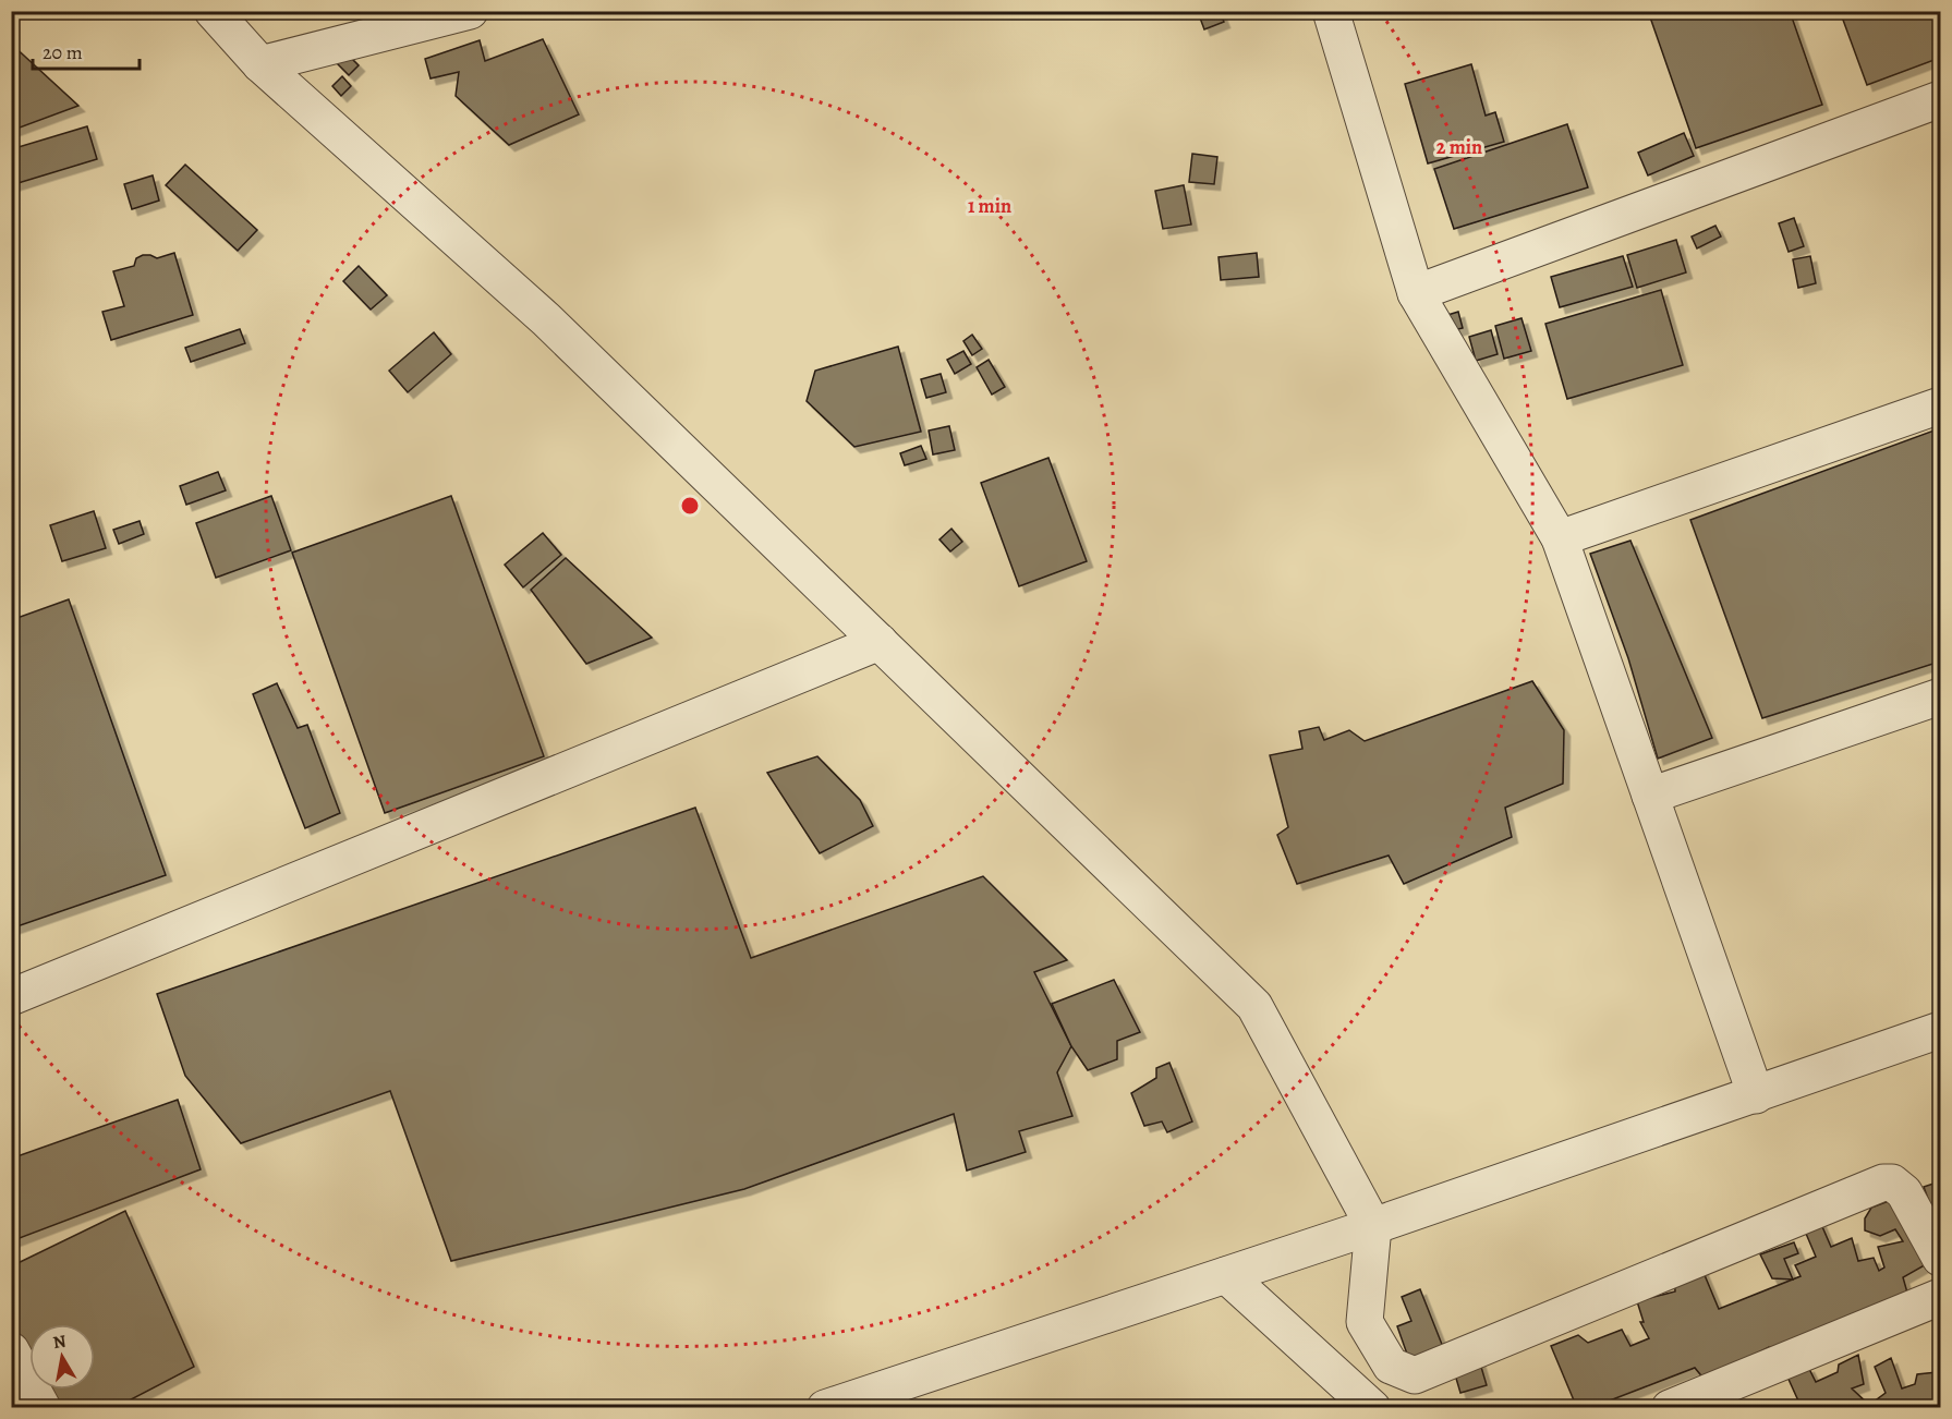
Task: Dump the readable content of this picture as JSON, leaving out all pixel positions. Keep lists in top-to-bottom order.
{
  "scale_bar": "20 m",
  "north": "top",
  "rings": ["2 min", "1 min"]
}
